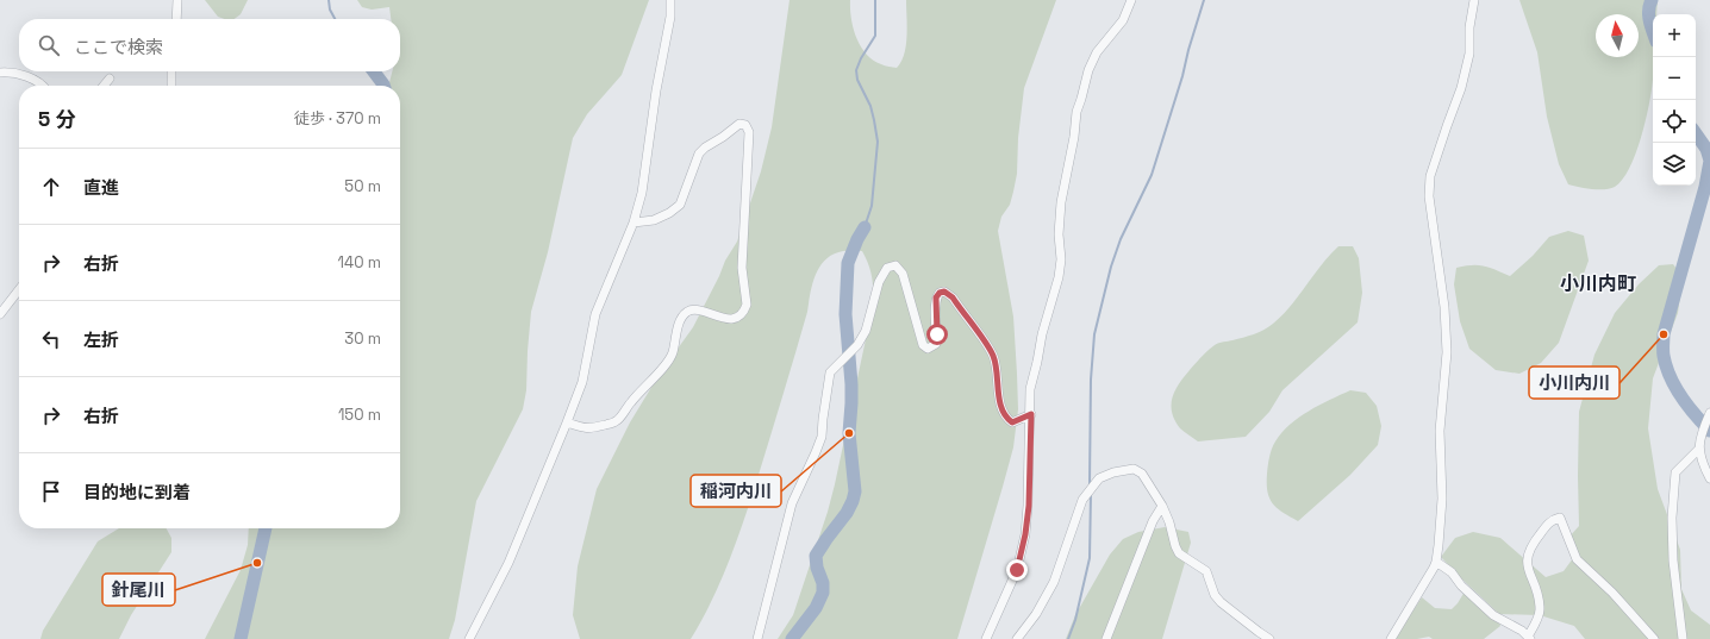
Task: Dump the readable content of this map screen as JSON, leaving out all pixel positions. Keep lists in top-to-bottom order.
{
  "districts": ["小川内町"],
  "places": ["小川内川", "稲河内川", "針尾川"],
  "north": "top",
  "page": {
    "map_buttons": ["+", "−"],
    "search": "ここで検索",
    "heading": ["5 分", "徒歩 · 370 m"],
    "list": [
      ["直進", "50 m"],
      ["右折", "140 m"],
      ["左折", "30 m"],
      ["右折", "150 m"],
      "目的地に到着"
    ]
  }
}
